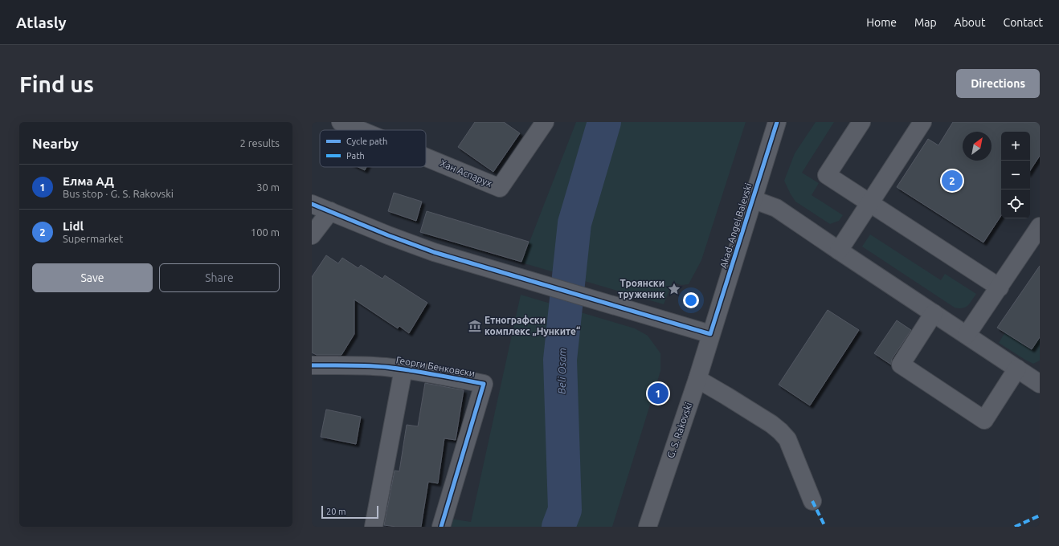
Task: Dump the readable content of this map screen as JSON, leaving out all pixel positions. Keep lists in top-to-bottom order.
{
  "streets": {
    "street": [
      "Хан Аспарух",
      "Akad. Angel Balevski",
      "Георги Бенковски",
      "G. S. Rakovski"
    ]
  },
  "crossings": [
    ["Akad. Angel Balevski", "G. S. Rakovski"]
  ],
  "water": ["Beli Osam"],
  "places": {
    "place": ["Троянски труженик"],
    "museum": ["Етнографски комплекс „Нунките“"]
  },
  "legend": ["Cycle path", "Path"],
  "scale_bar": "20 m",
  "north": "top right",
  "page": {
    "header": "Atlasly",
    "nav": [
      "Home",
      "Map",
      "About",
      "Contact"
    ],
    "buttons": [
      "Directions",
      ["Save", "Share"]
    ],
    "title": "Find us",
    "heading": ["Nearby", "2 results"],
    "map_buttons": ["+", "−"],
    "list": [
      {
        "mark": "1",
        "name": "Елма АД",
        "note": "Bus stop · G. S. Rakovski",
        "value": "30 m"
      },
      {
        "mark": "2",
        "name": "Lidl",
        "note": "Supermarket",
        "value": "100 m"
      }
    ],
    "pins": ["2", "1"],
    "scale": "20 m"
  }
}
